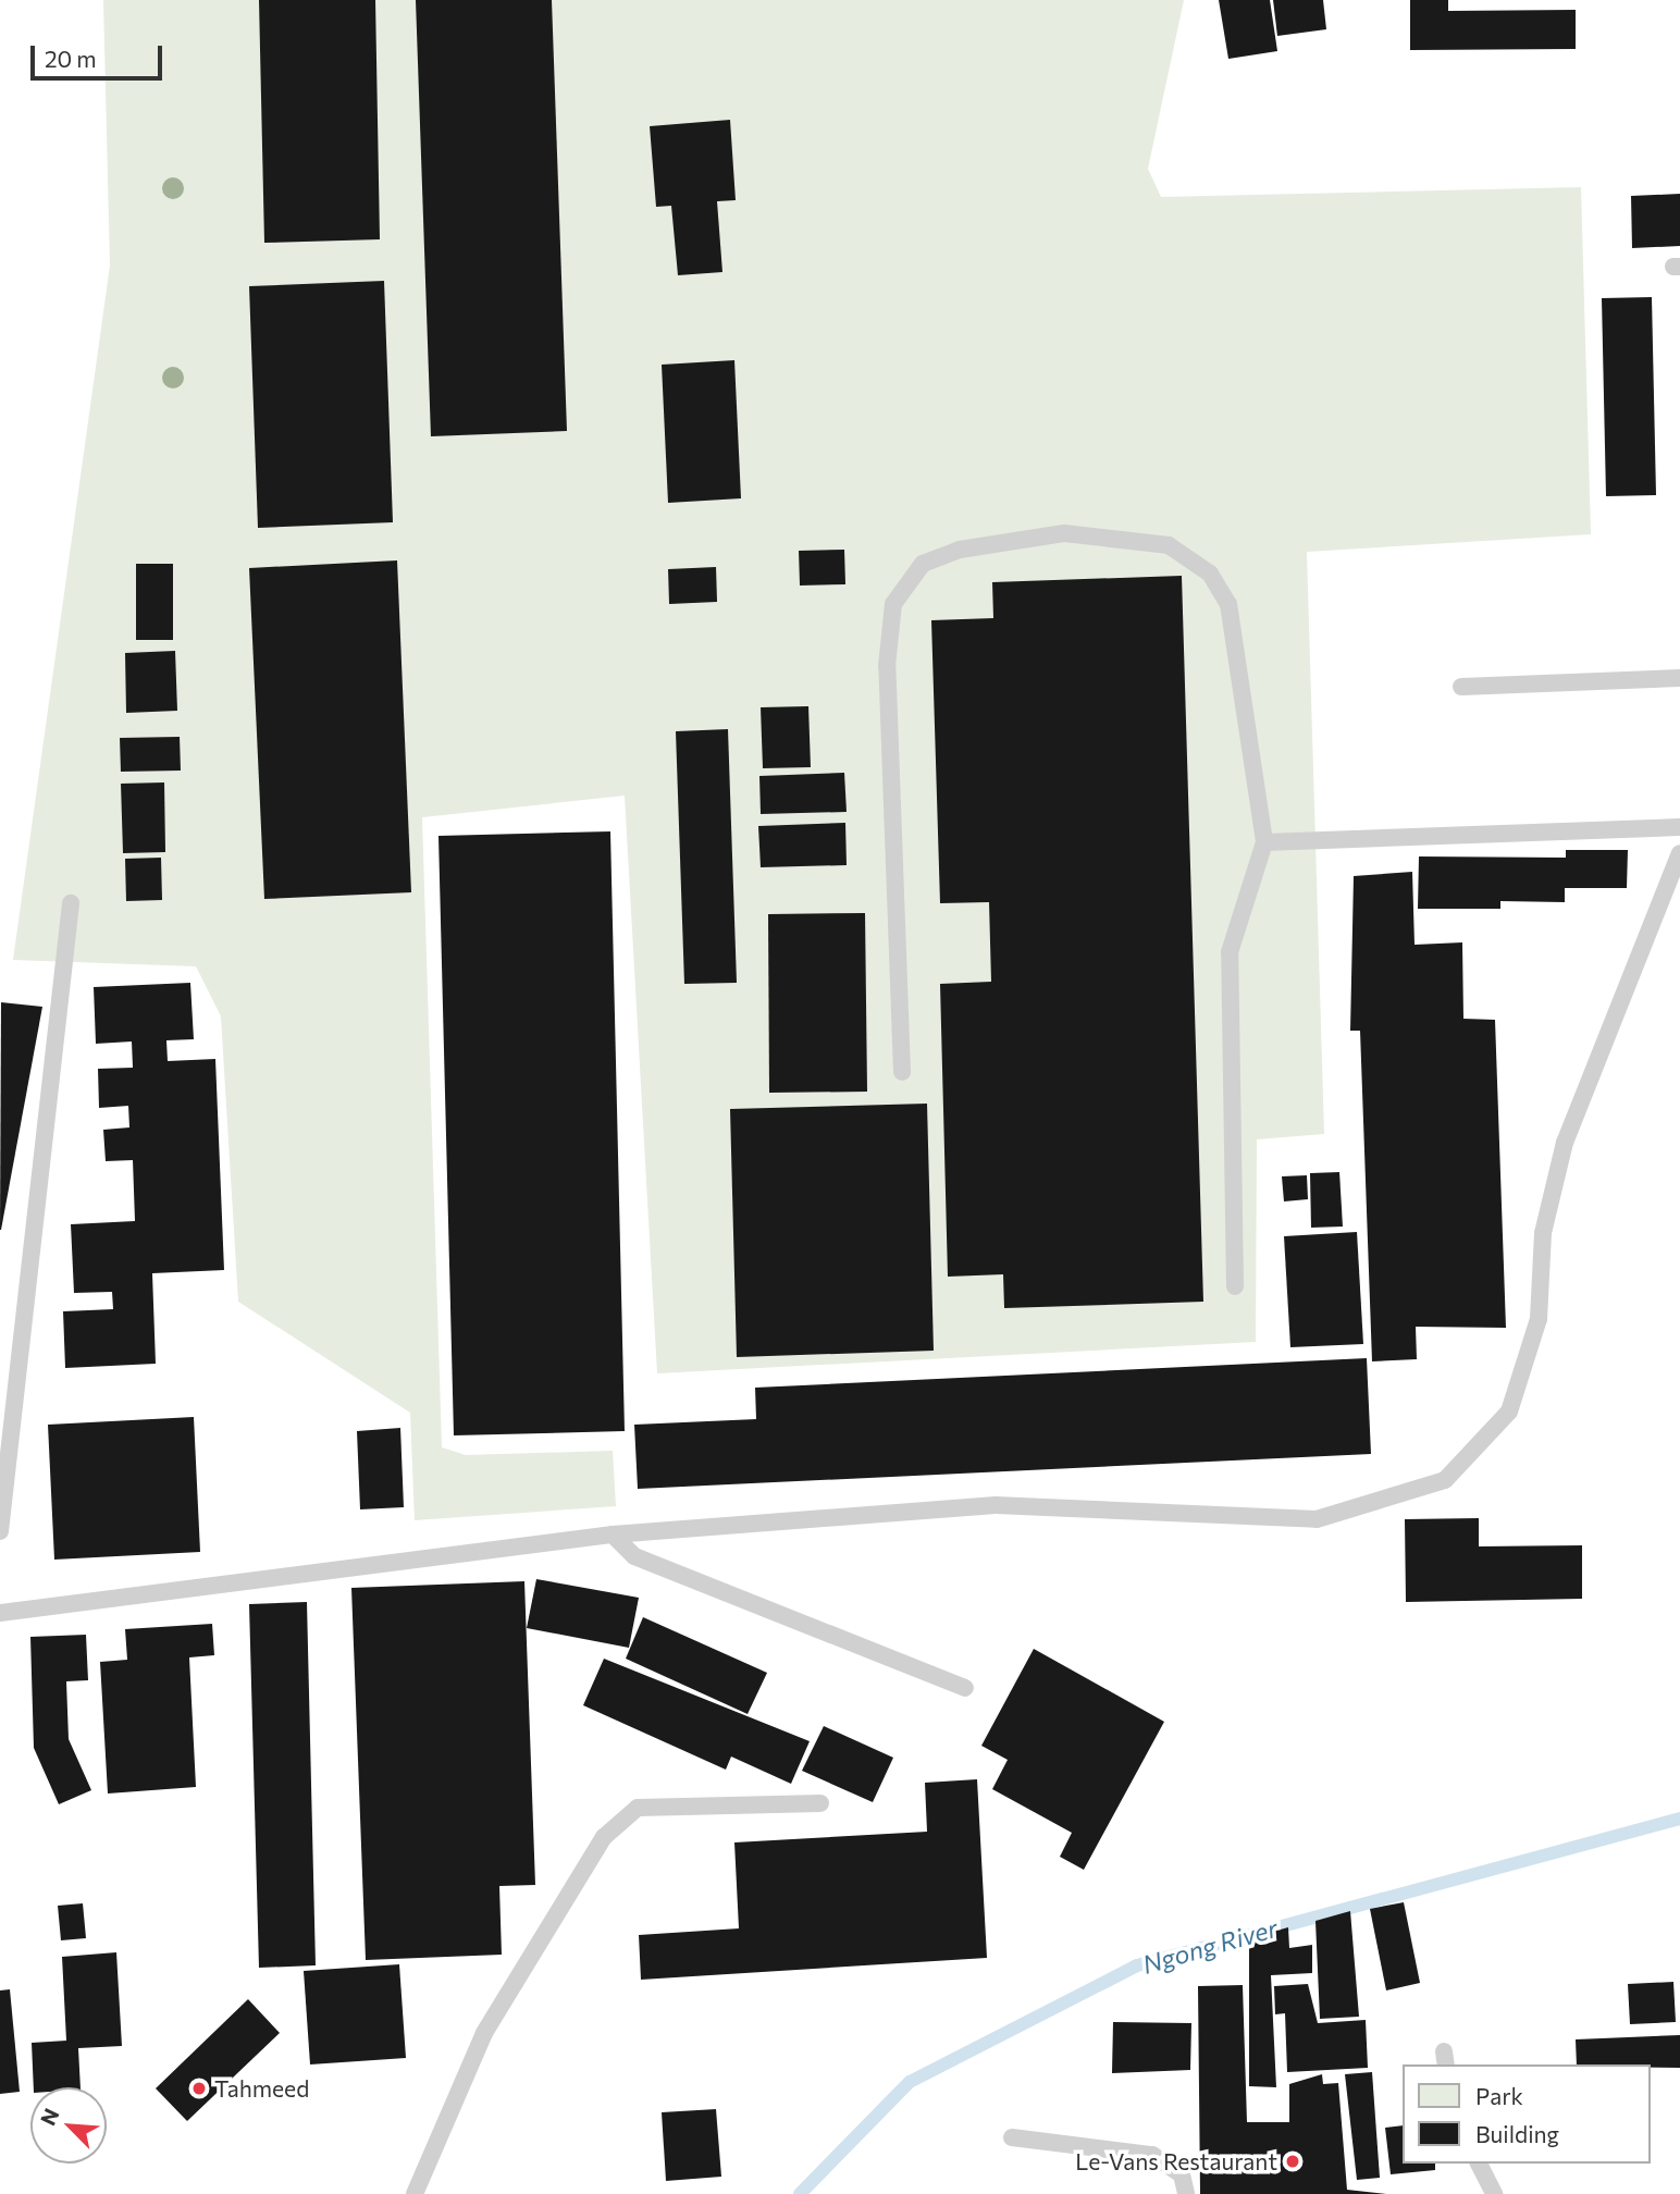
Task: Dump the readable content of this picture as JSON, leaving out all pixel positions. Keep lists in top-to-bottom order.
{
  "water": ["Ngong River"],
  "places": ["Tahmeed", "Le-Vans Restaurant"],
  "legend": ["Park", "Building"],
  "scale_bar": "20 m",
  "north": "top left"
}
